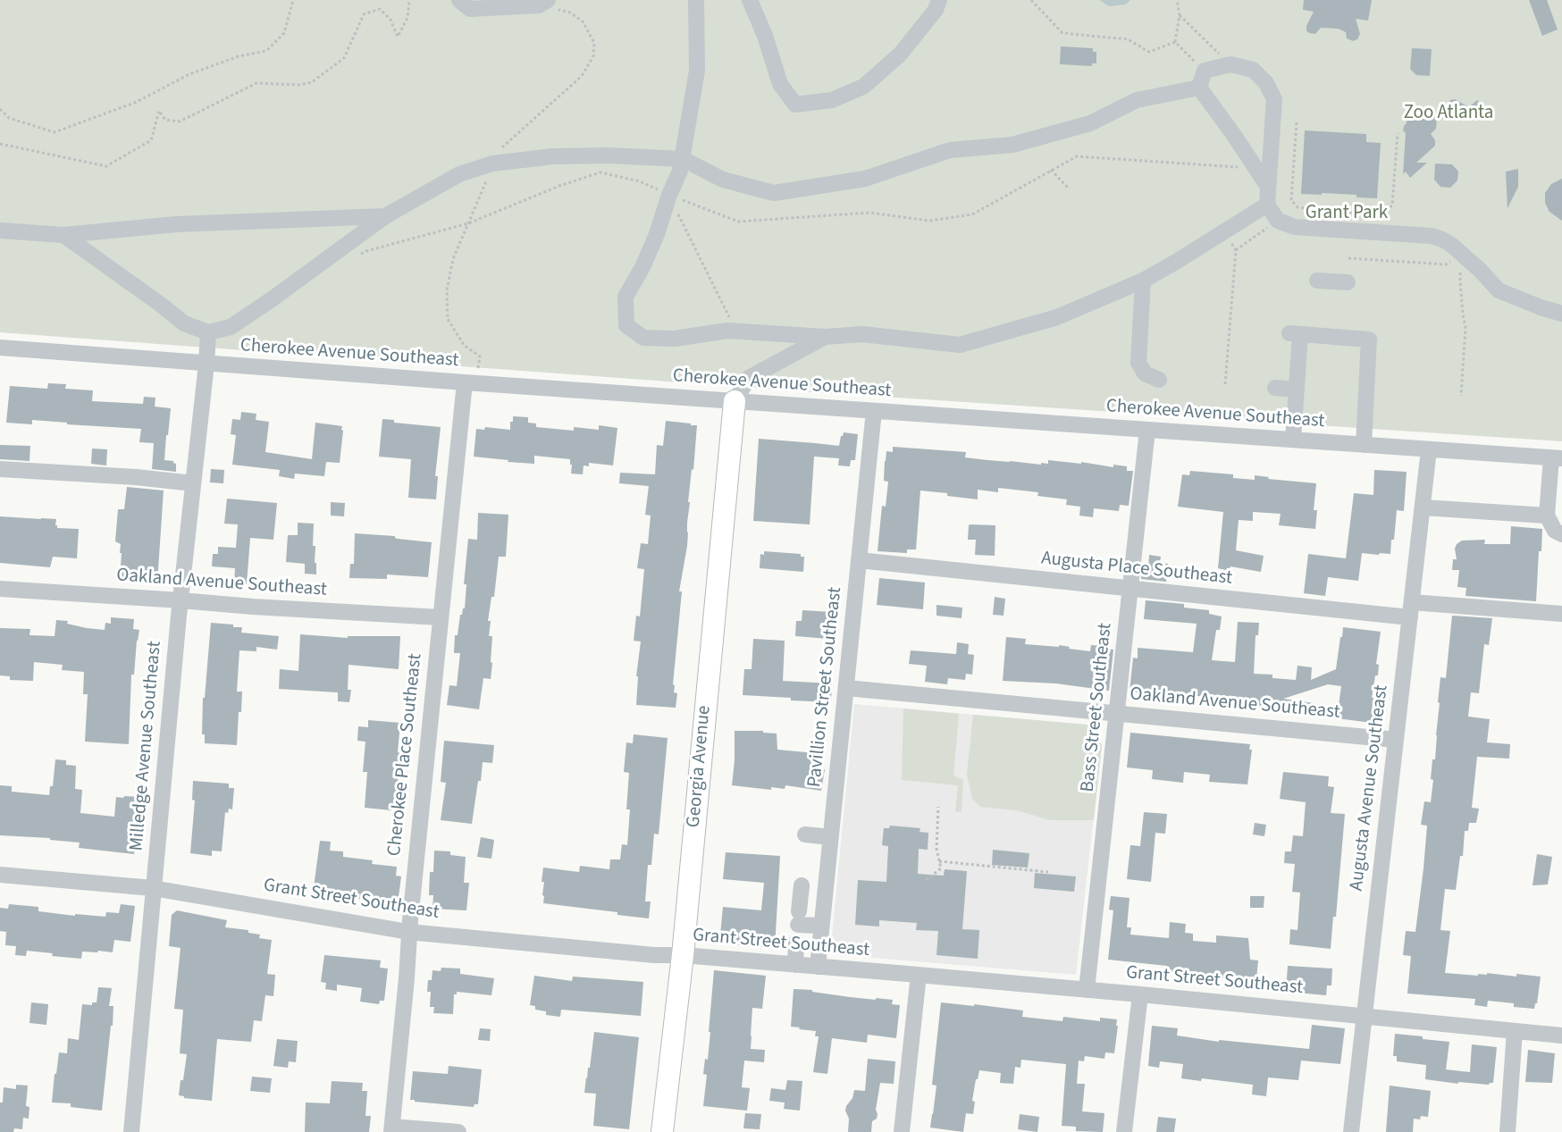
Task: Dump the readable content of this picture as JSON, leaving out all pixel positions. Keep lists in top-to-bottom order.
{
  "streets": {
    "main road": ["Georgia Avenue"],
    "street": [
      "Cherokee Avenue Southeast",
      "Augusta Place Southeast",
      "Oakland Avenue Southeast",
      "Pavillion Street Southeast",
      "Bass Street Southeast",
      "Milledge Avenue Southeast",
      "Cherokee Place Southeast",
      "Augusta Avenue Southeast",
      "Grant Street Southeast"
    ]
  },
  "crossings": [
    ["Cherokee Avenue Southeast", "Pavillion Street Southeast"],
    ["Cherokee Avenue Southeast", "Bass Street Southeast"],
    ["Cherokee Avenue Southeast", "Milledge Avenue Southeast"],
    ["Cherokee Avenue Southeast", "Cherokee Place Southeast"],
    ["Cherokee Avenue Southeast", "Georgia Avenue"],
    ["Cherokee Avenue Southeast", "Augusta Avenue Southeast"],
    ["Augusta Place Southeast", "Pavillion Street Southeast"],
    ["Augusta Place Southeast", "Bass Street Southeast"],
    ["Augusta Place Southeast", "Augusta Avenue Southeast"],
    ["Oakland Avenue Southeast", "Pavillion Street Southeast"],
    ["Oakland Avenue Southeast", "Bass Street Southeast"],
    ["Oakland Avenue Southeast", "Milledge Avenue Southeast"],
    ["Oakland Avenue Southeast", "Cherokee Place Southeast"],
    ["Oakland Avenue Southeast", "Augusta Avenue Southeast"],
    ["Pavillion Street Southeast", "Grant Street Southeast"],
    ["Bass Street Southeast", "Grant Street Southeast"],
    ["Milledge Avenue Southeast", "Grant Street Southeast"],
    ["Cherokee Place Southeast", "Grant Street Southeast"],
    ["Georgia Avenue", "Grant Street Southeast"],
    ["Augusta Avenue Southeast", "Grant Street Southeast"]
  ],
  "parks": ["Zoo Atlanta", "Grant Park"]
}
